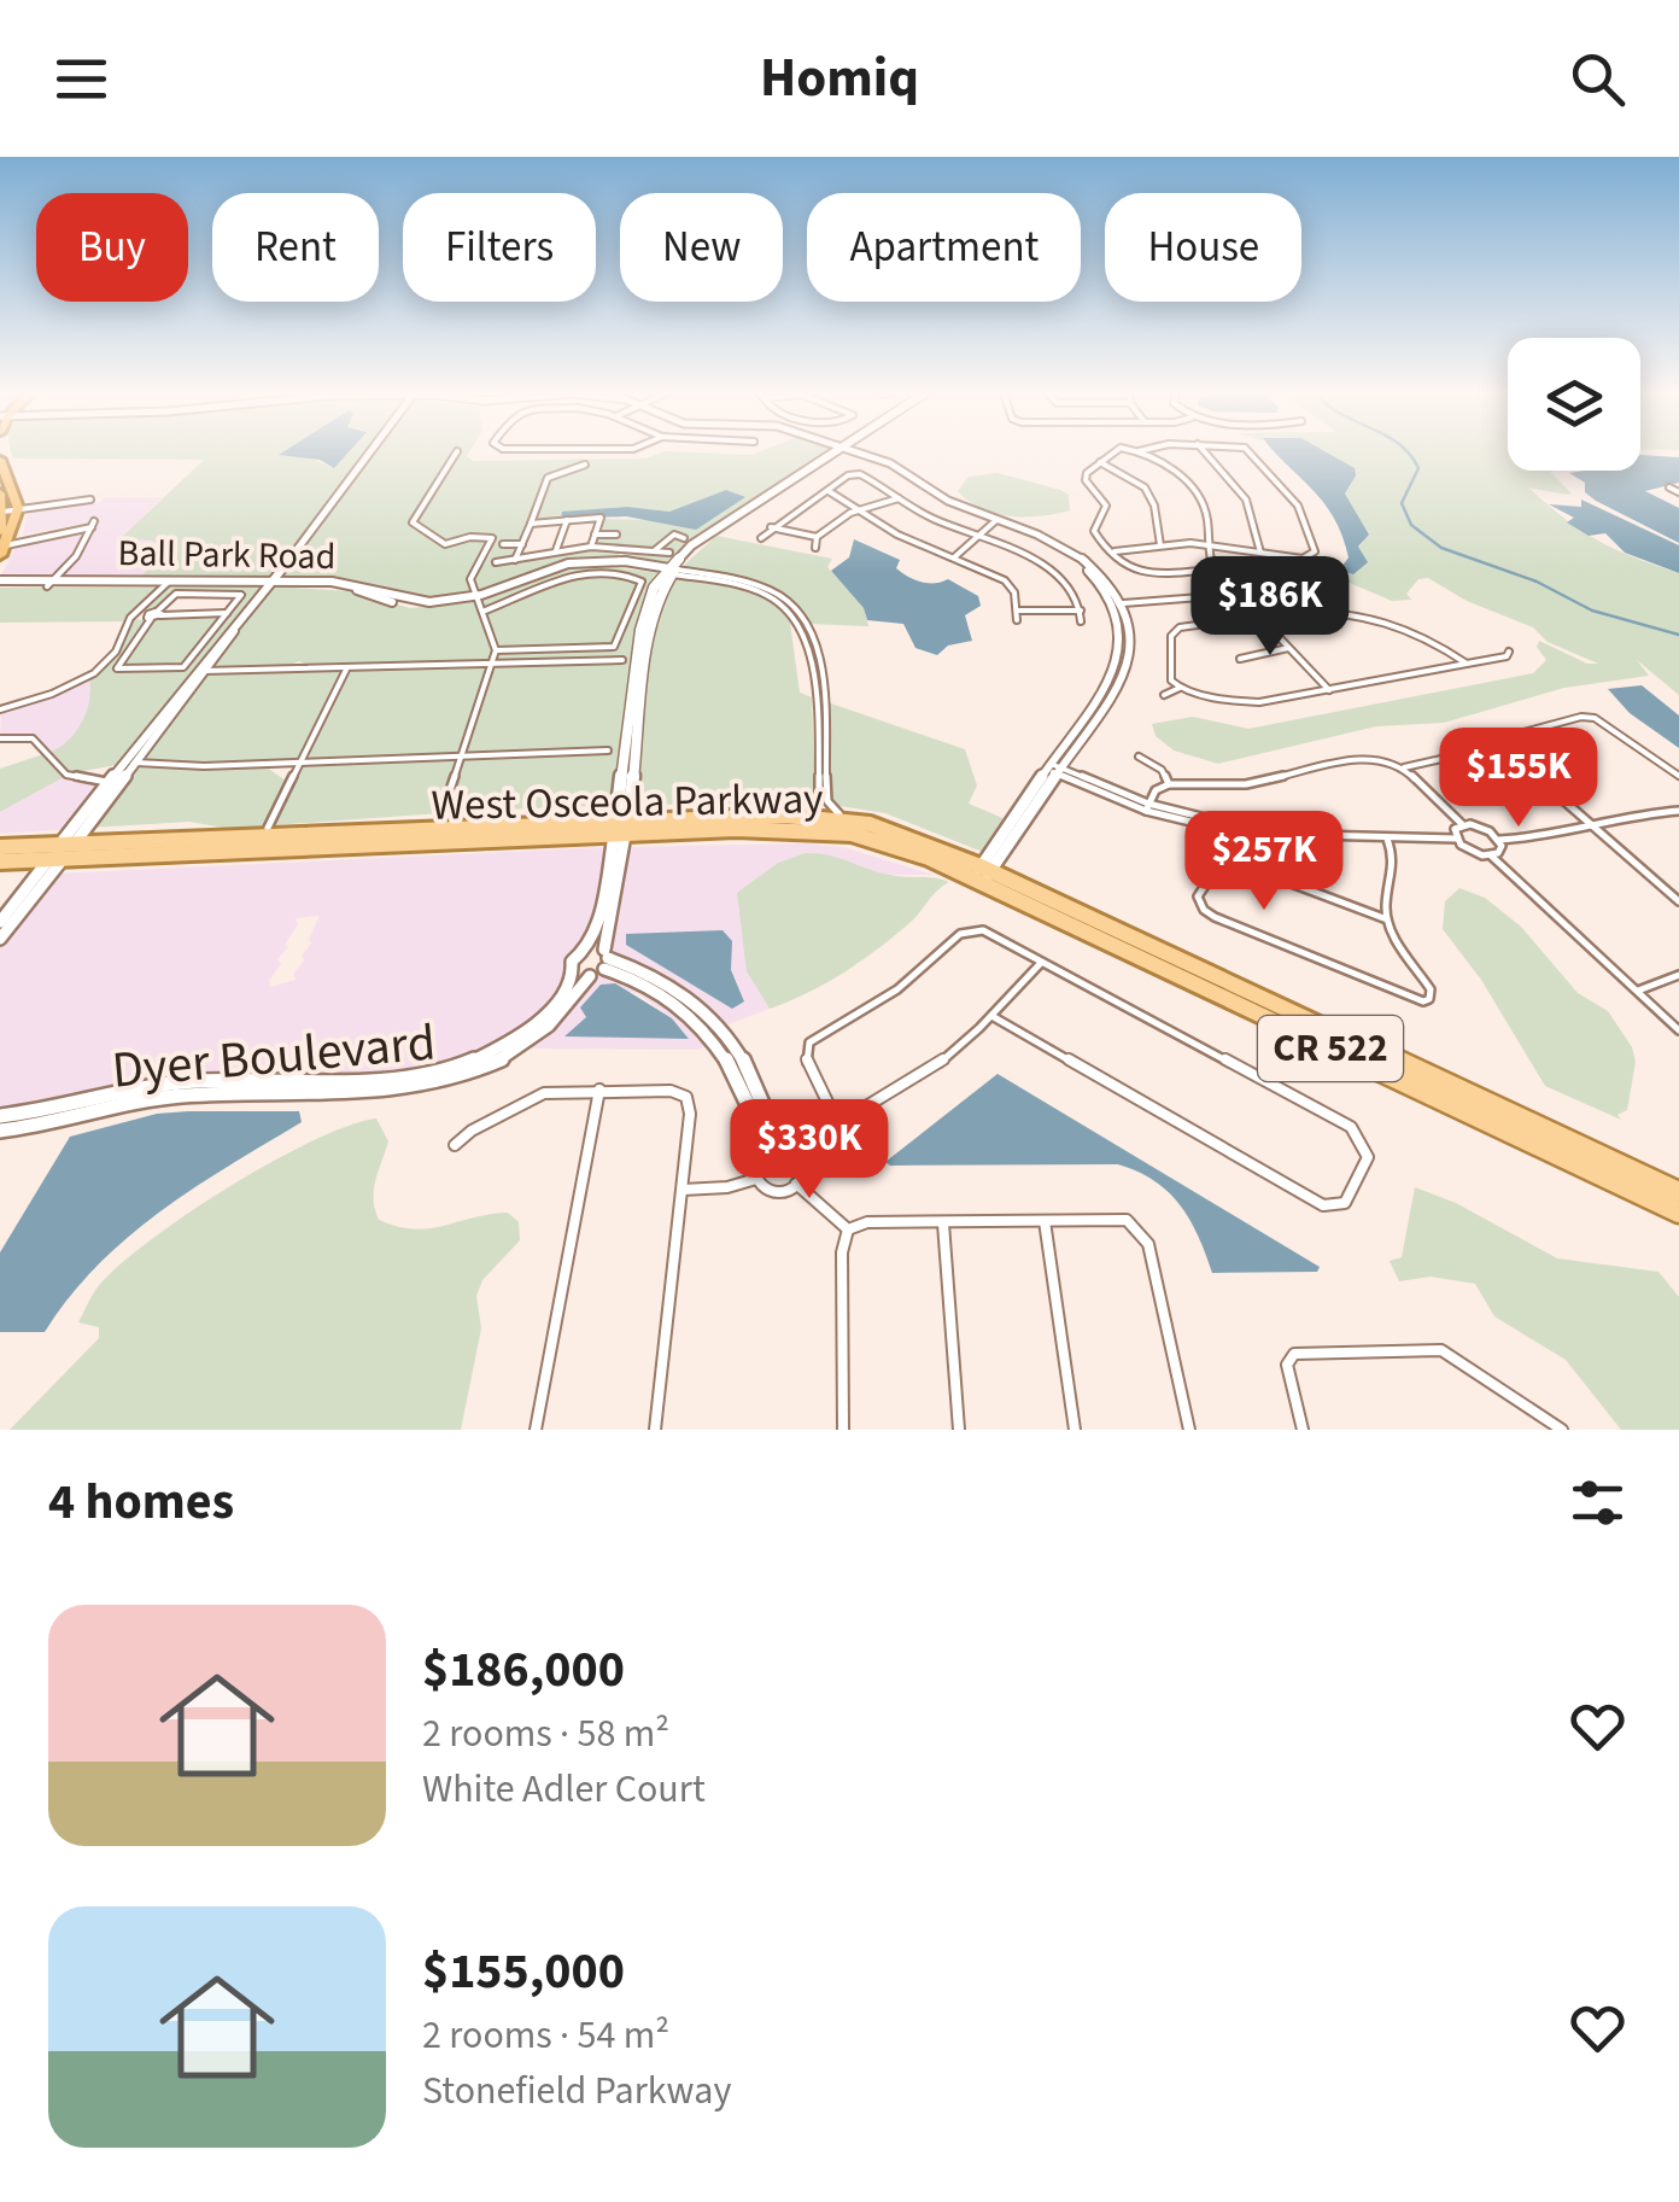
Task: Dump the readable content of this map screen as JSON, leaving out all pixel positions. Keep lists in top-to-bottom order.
{
  "streets": {
    "main road": ["West Osceola Parkway", "CR 522"],
    "street": ["Ball Park Road", "Dyer Boulevard"]
  },
  "page": {
    "header": "Homiq",
    "chip": [
      "Buy",
      "Rent",
      "Filters",
      "New",
      "Apartment",
      "House"
    ],
    "price": [
      "$186K",
      "$155K",
      "$257K",
      "$330K"
    ],
    "heading": "4 homes",
    "list": [
      {
        "name": "$186,000",
        "note": "2 rooms · 58 m² · White Adler Court"
      },
      {
        "name": "$155,000",
        "note": "2 rooms · 54 m² · Stonefield Parkway"
      }
    ]
  }
}
